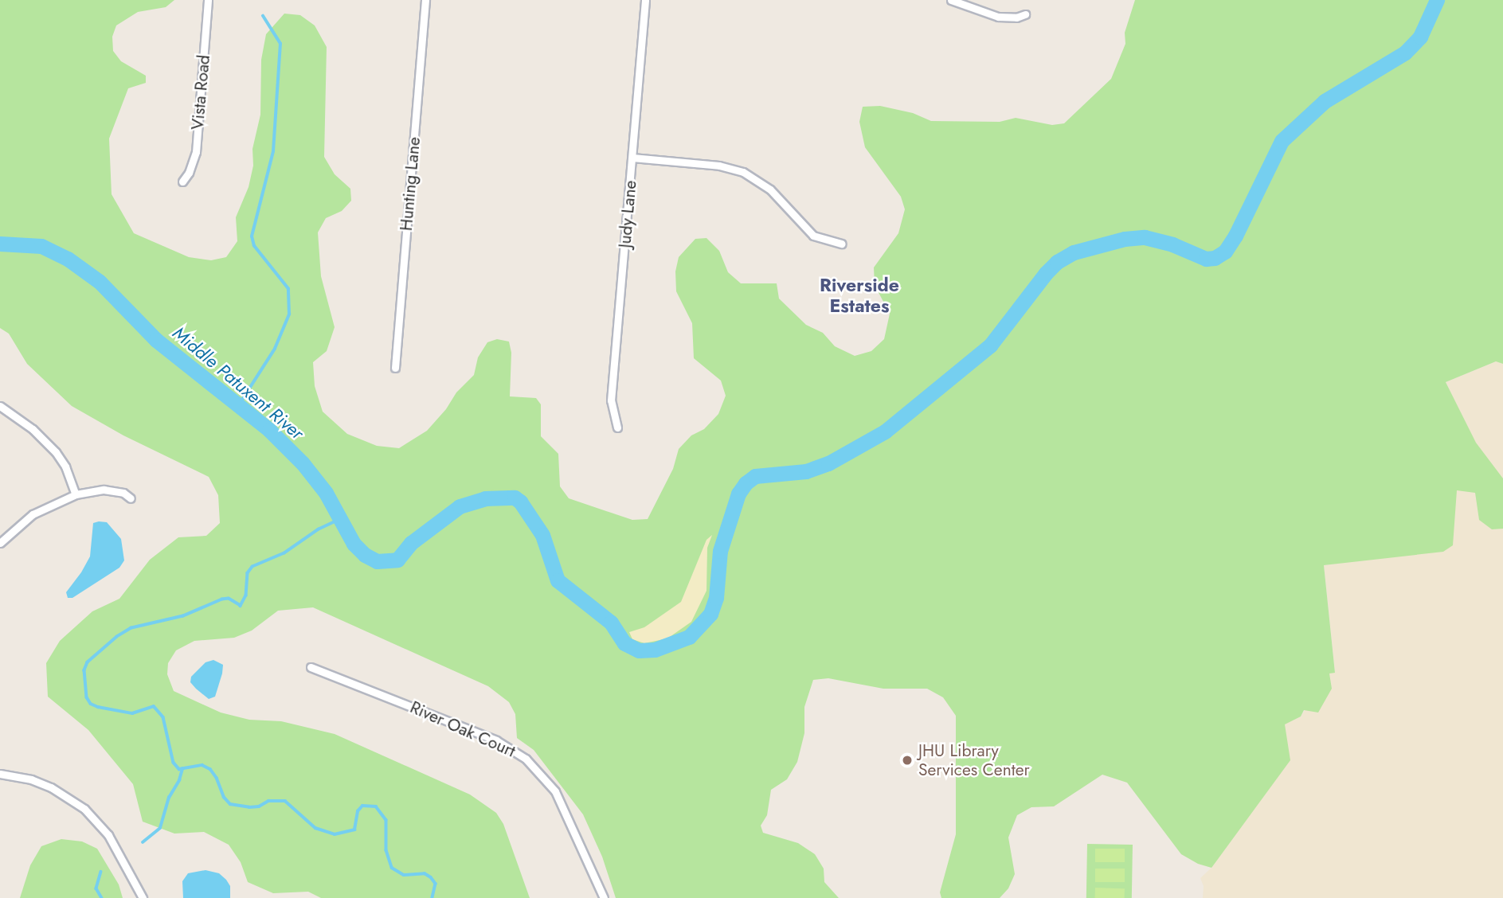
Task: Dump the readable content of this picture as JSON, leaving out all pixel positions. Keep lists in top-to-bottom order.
{
  "streets": {
    "street": [
      "Vista Road",
      "Hunting Lane",
      "Judy Lane",
      "River Oak Court"
    ]
  },
  "districts": ["Riverside Estates"],
  "water": ["Middle Patuxent River"],
  "places": ["JHU Library Services Center"]
}
